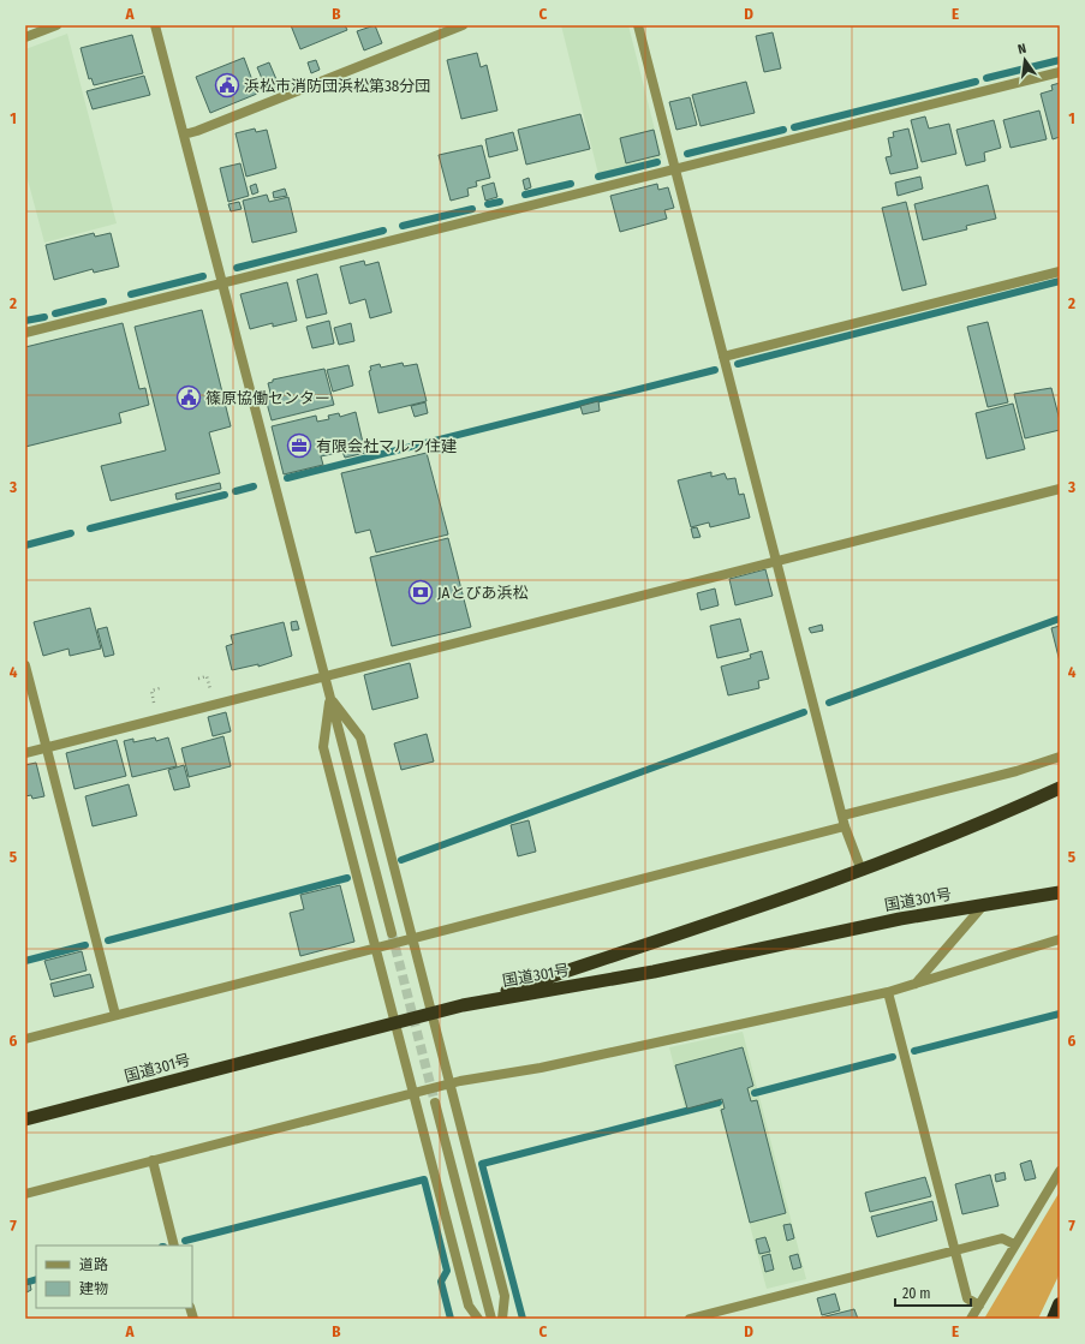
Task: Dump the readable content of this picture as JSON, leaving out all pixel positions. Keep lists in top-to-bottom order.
{
  "streets": {
    "highway": ["国道301号"]
  },
  "places": {
    "public building": ["浜松市消防団浜松第38分団", "篠原協働センター"],
    "office": ["有限会社マルワ住建"],
    "bank": ["JAとぴあ浜松"]
  },
  "legend": ["道路", "建物"],
  "scale_bar": "20 m",
  "north": "top",
  "grid": {
    "columns": [
      "A",
      "B",
      "C",
      "D",
      "E"
    ],
    "rows": [
      "1",
      "2",
      "3",
      "4",
      "5",
      "6",
      "7"
    ]
  }
}
